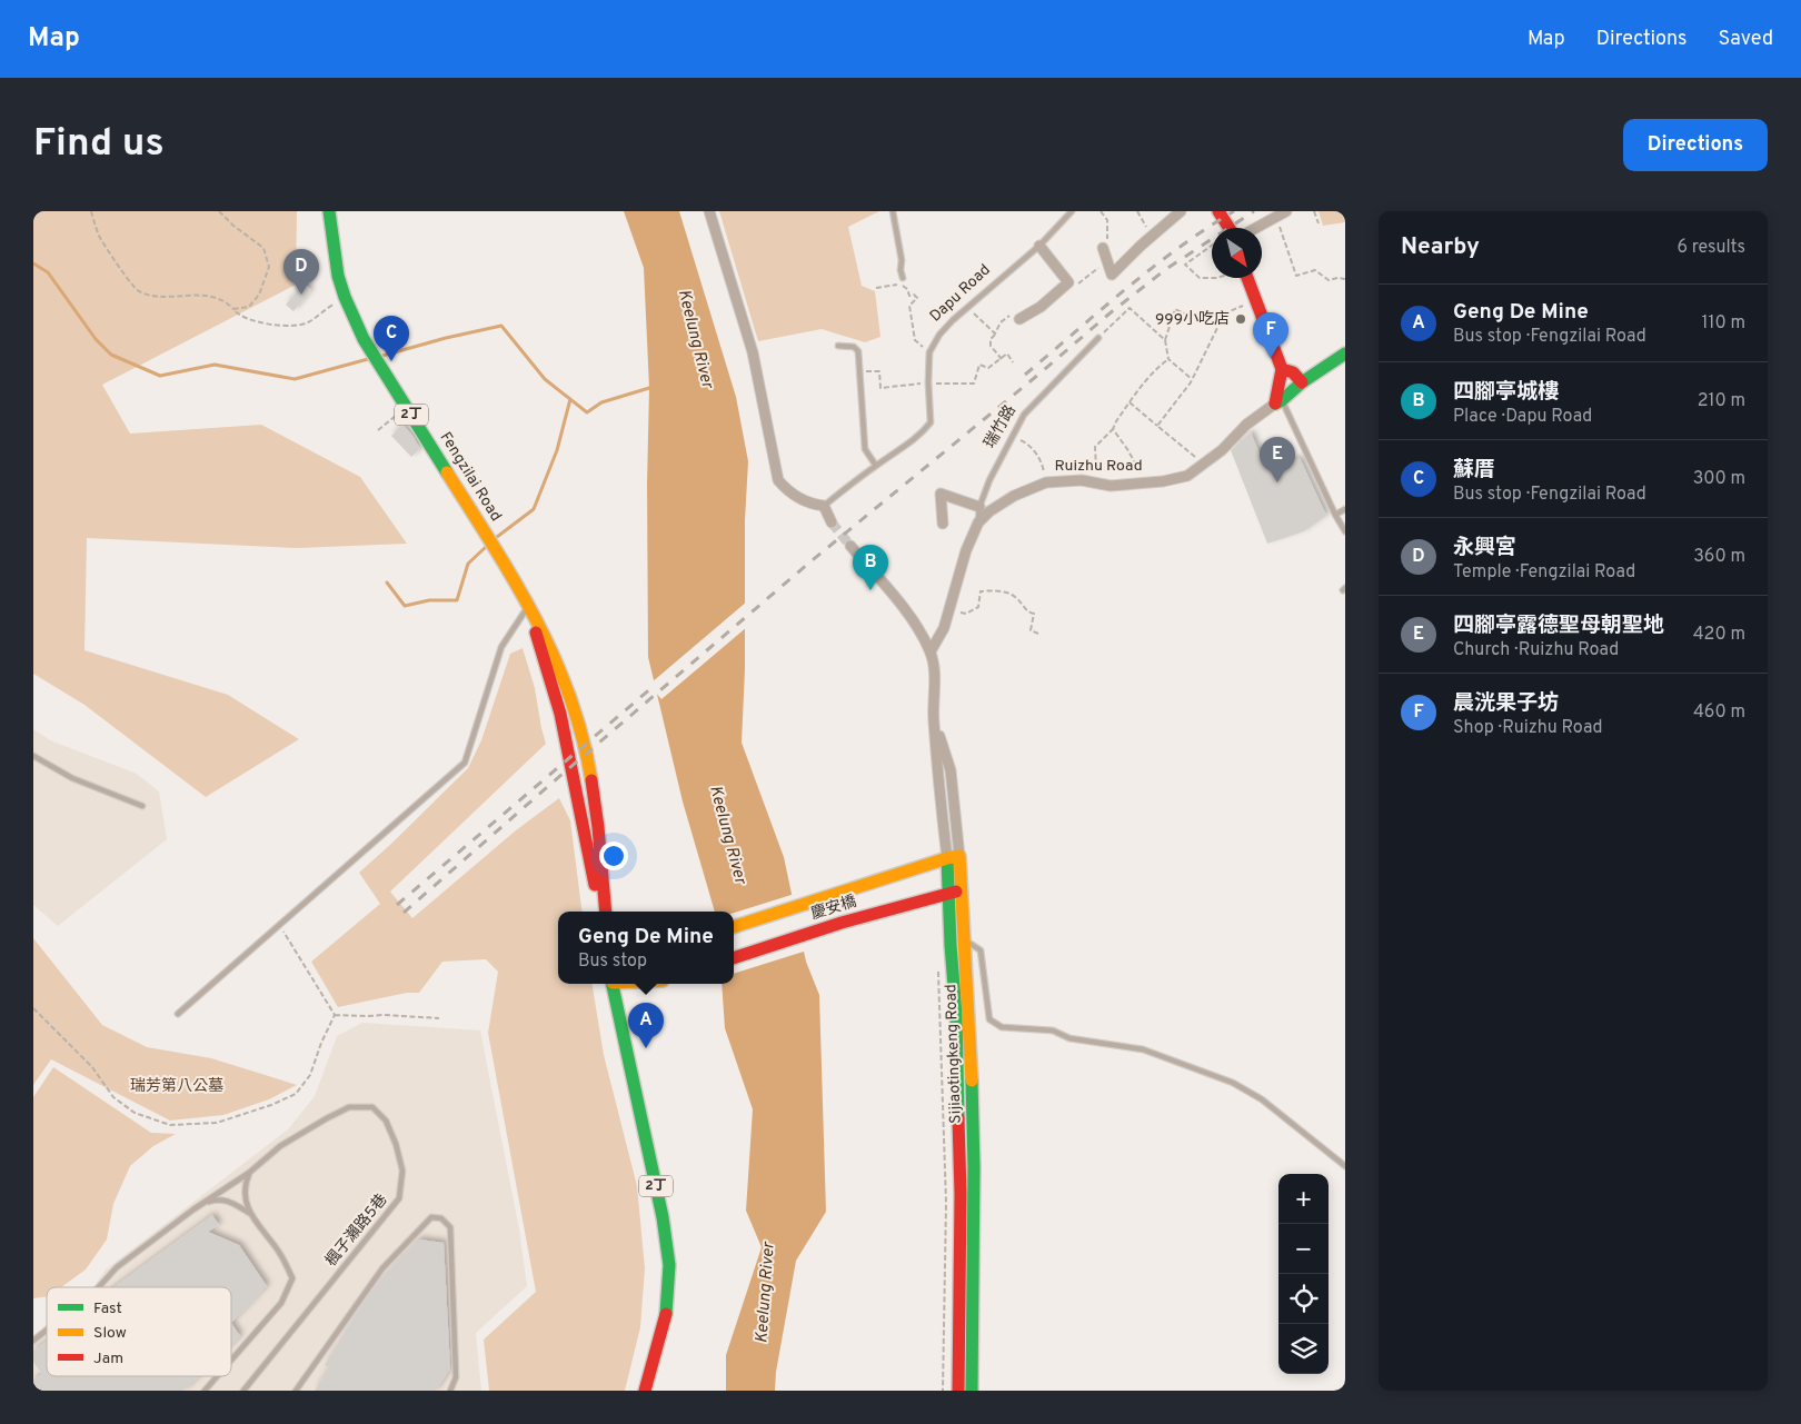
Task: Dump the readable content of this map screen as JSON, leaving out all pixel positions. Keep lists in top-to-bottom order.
{
  "streets": {
    "street": [
      "2丁",
      "Ruizhu Road",
      "Fengzilai Road",
      "慶安橋",
      "Sijiaotingkeng Road"
    ],
    "lane": ["Dapu Road", "瑞竹路", "楓子瀨路5巷"]
  },
  "crossings": [
    ["瑞竹路", "Ruizhu Road"],
    ["Ruizhu Road", "Sijiaotingkeng Road"],
    ["慶安橋", "Sijiaotingkeng Road"]
  ],
  "water": ["Keelung River"],
  "parks": ["瑞芳第八公墓"],
  "places": ["999小吃店"],
  "legend": ["Fast", "Slow", "Jam"],
  "north": "bottom right",
  "page": {
    "header": "Map",
    "nav": ["Map", "Directions", "Saved"],
    "buttons": "Directions",
    "title": "Find us",
    "heading": ["Nearby", "6 results"],
    "pins": [
      "D",
      "F",
      "C",
      "E",
      "B",
      "A"
    ],
    "list": [
      {
        "mark": "A",
        "name": "Geng De Mine",
        "note": "Bus stop · Fengzilai Road",
        "value": "110 m"
      },
      {
        "mark": "B",
        "name": "四腳亭城樓",
        "note": "Place · Dapu Road",
        "value": "210 m"
      },
      {
        "mark": "C",
        "name": "蘇厝",
        "note": "Bus stop · Fengzilai Road",
        "value": "300 m"
      },
      {
        "mark": "D",
        "name": "永興宮",
        "note": "Temple · Fengzilai Road",
        "value": "360 m"
      },
      {
        "mark": "E",
        "name": "四腳亭露德聖母朝聖地",
        "note": "Church · Ruizhu Road",
        "value": "420 m"
      },
      {
        "mark": "F",
        "name": "晨洸果子坊",
        "note": "Shop · Ruizhu Road",
        "value": "460 m"
      }
    ],
    "popup": ["Geng De Mine", "Bus stop"],
    "map_buttons": ["+", "−"]
  }
}
